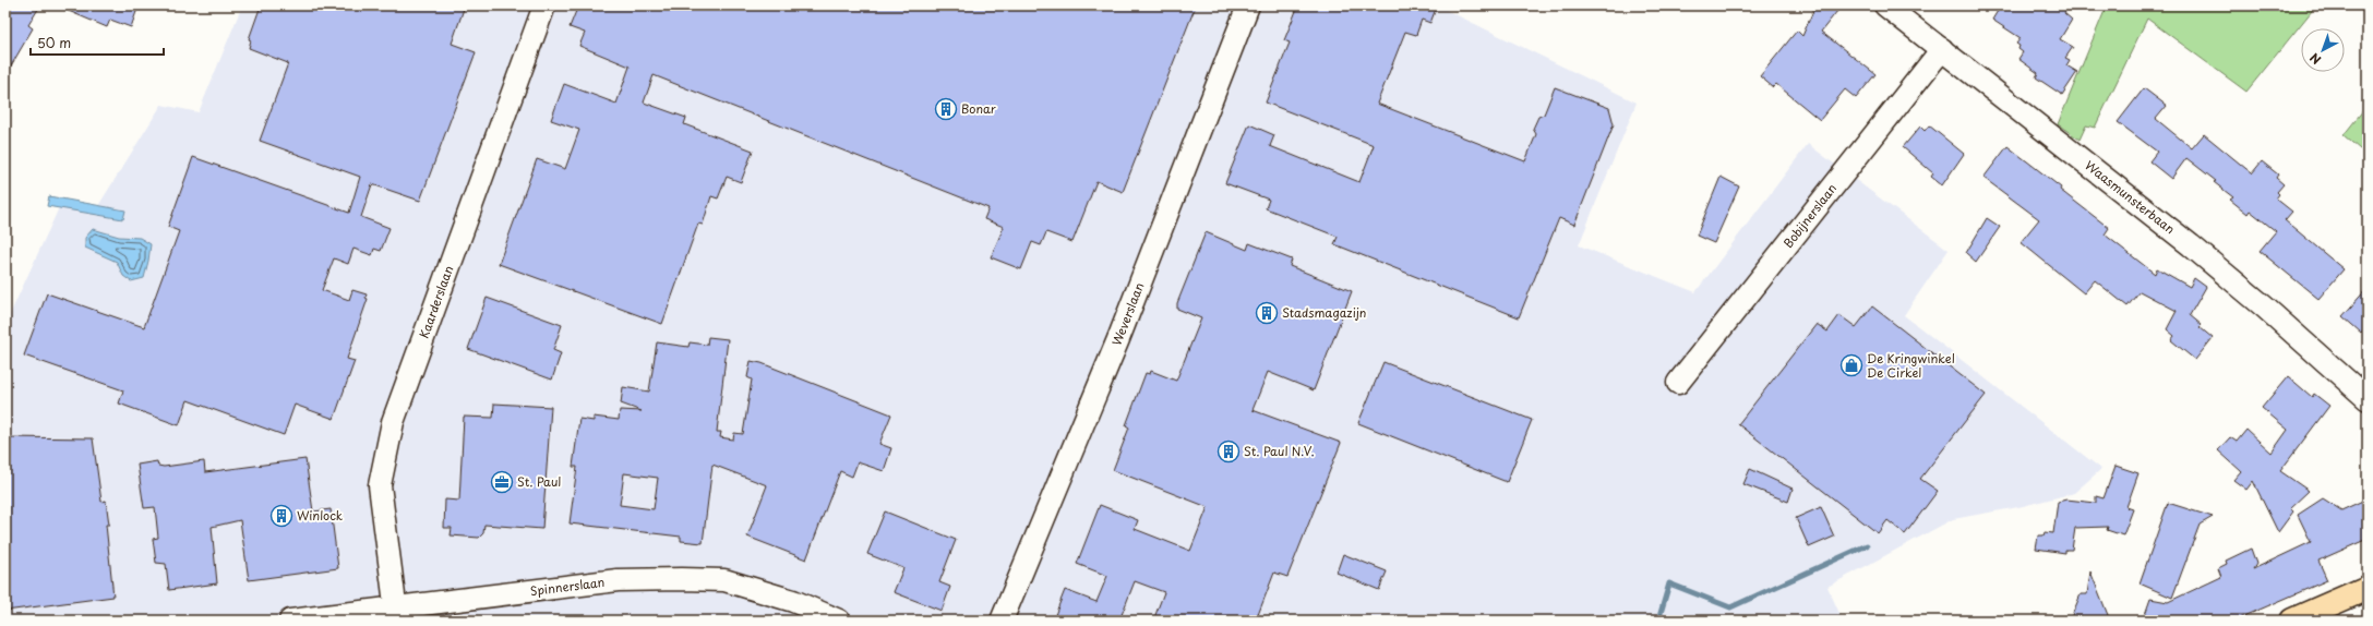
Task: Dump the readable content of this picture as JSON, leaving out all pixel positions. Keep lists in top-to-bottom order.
{
  "streets": {
    "street": [
      "Waasmunsterbaan",
      "Bobijnerslaan",
      "Kaarderslaan",
      "Weverslaan",
      "Spinnerslaan"
    ]
  },
  "crossings": [
    ["Waasmunsterbaan", "Bobijnerslaan"],
    ["Kaarderslaan", "Spinnerslaan"]
  ],
  "places": {
    "building": [
      "Bonar",
      "Stadsmagazijn",
      "St. Paul N.V.",
      "Winlock"
    ],
    "shop": ["De Kringwinkel De Cirkel"],
    "office": ["St. Paul"]
  },
  "scale_bar": "50 m",
  "north": "bottom left"
}
